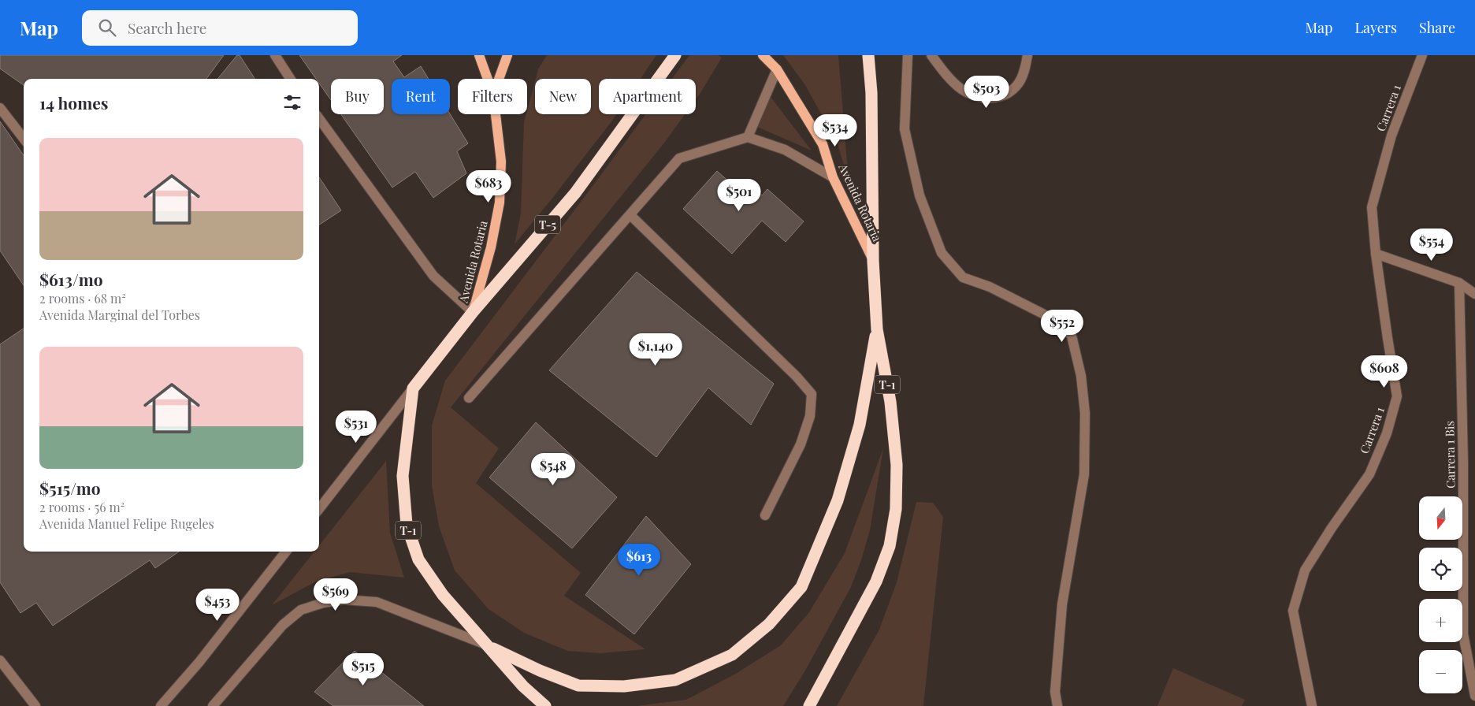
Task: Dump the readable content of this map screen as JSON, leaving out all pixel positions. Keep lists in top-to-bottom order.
{
  "streets": {
    "highway": ["T-5", "T-1"],
    "main road": ["Avenida Rotaria"],
    "street": ["Carrera 1", "Carrera 1 Bis"]
  },
  "crossings": [
    ["Avenida Rotaria", "T-5"],
    ["Avenida Rotaria", "T-1"],
    ["T-5", "T-1"]
  ],
  "north": "bottom",
  "page": {
    "header": "Map",
    "search": "Search here",
    "nav": ["Map", "Layers", "Share"],
    "price": [
      "$503",
      "$534",
      "$683",
      "$501",
      "$554",
      "$552",
      "$1,140",
      "$608",
      "$531",
      "$548",
      "$613",
      "$569",
      "$453",
      "$515"
    ],
    "chip": [
      "Buy",
      "Rent",
      "Filters",
      "New",
      "Apartment"
    ],
    "heading": "14 homes",
    "list": [
      {
        "name": "$613/mo",
        "note": "2 rooms · 68 m² · Avenida Marginal del Torbes"
      },
      {
        "name": "$515/mo",
        "note": "2 rooms · 56 m² · Avenida Manuel Felipe Rugeles"
      }
    ],
    "map_buttons": ["+", "−"]
  }
}
